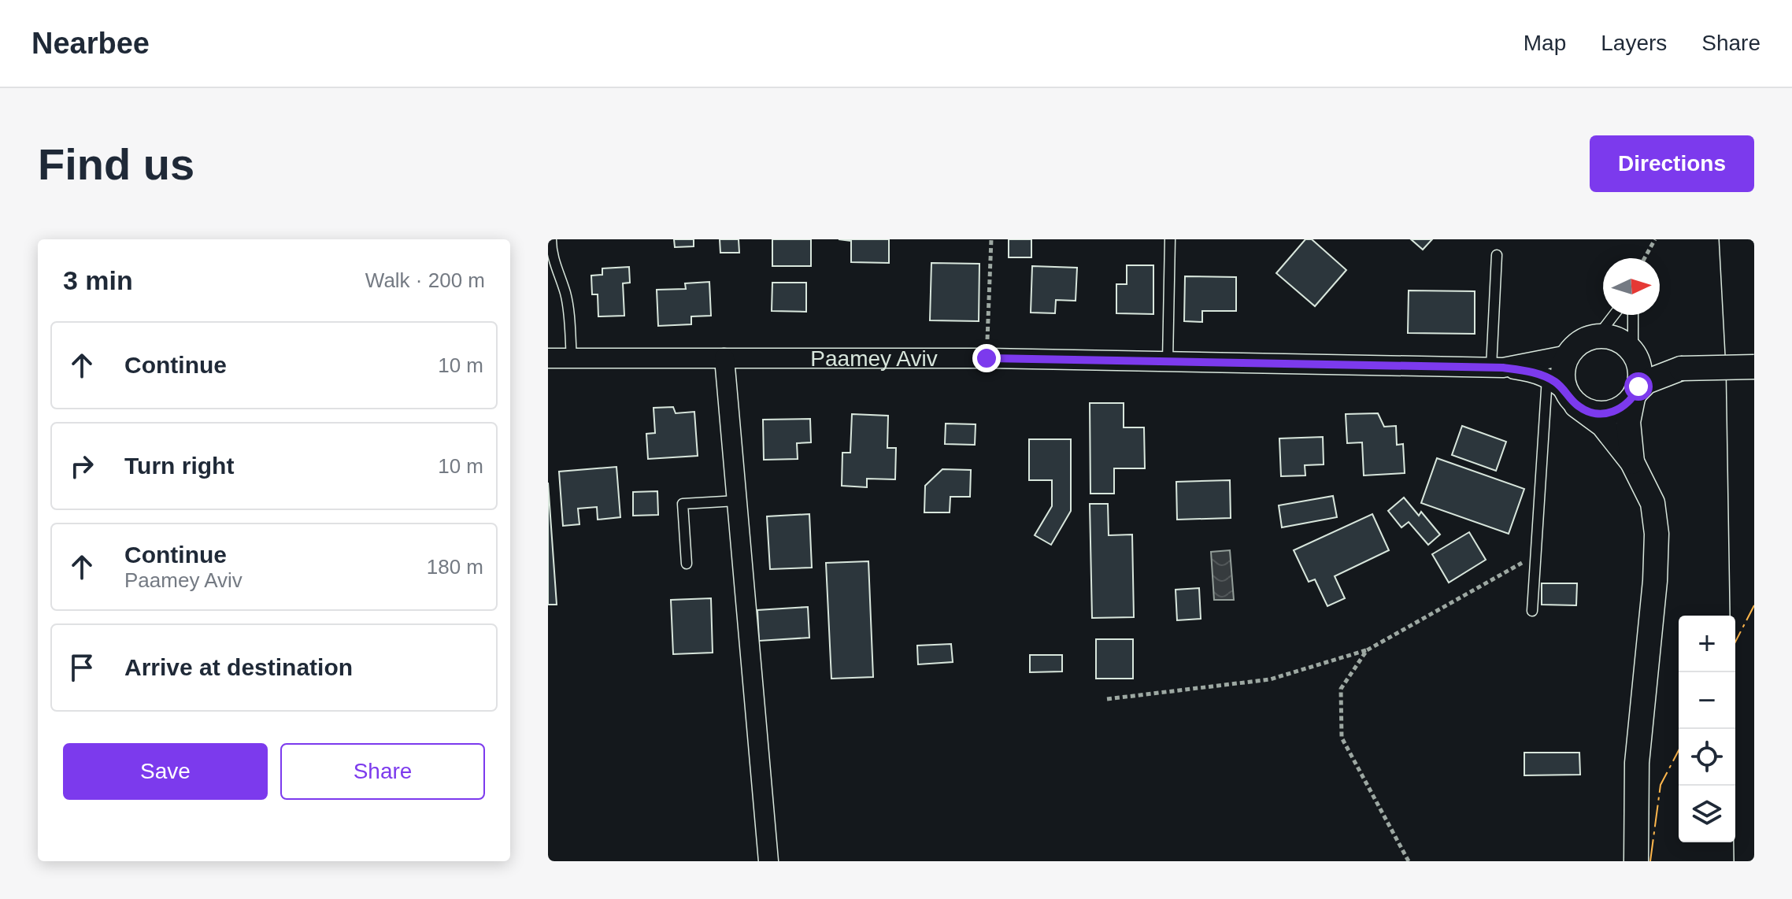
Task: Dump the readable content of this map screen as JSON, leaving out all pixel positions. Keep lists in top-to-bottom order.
{
  "streets": {
    "street": ["Paamey Aviv"]
  },
  "north": "right",
  "page": {
    "header": "Nearbee",
    "nav": ["Map", "Layers", "Share"],
    "buttons": [
      "Directions",
      ["Save", "Share"]
    ],
    "title": "Find us",
    "heading": ["3 min", "Walk · 200 m"],
    "list": [
      ["Continue", "10 m"],
      ["Turn right", "10 m"],
      ["Continue", "Paamey Aviv", "180 m"],
      "Arrive at destination"
    ],
    "map_buttons": ["+", "−"]
  }
}
